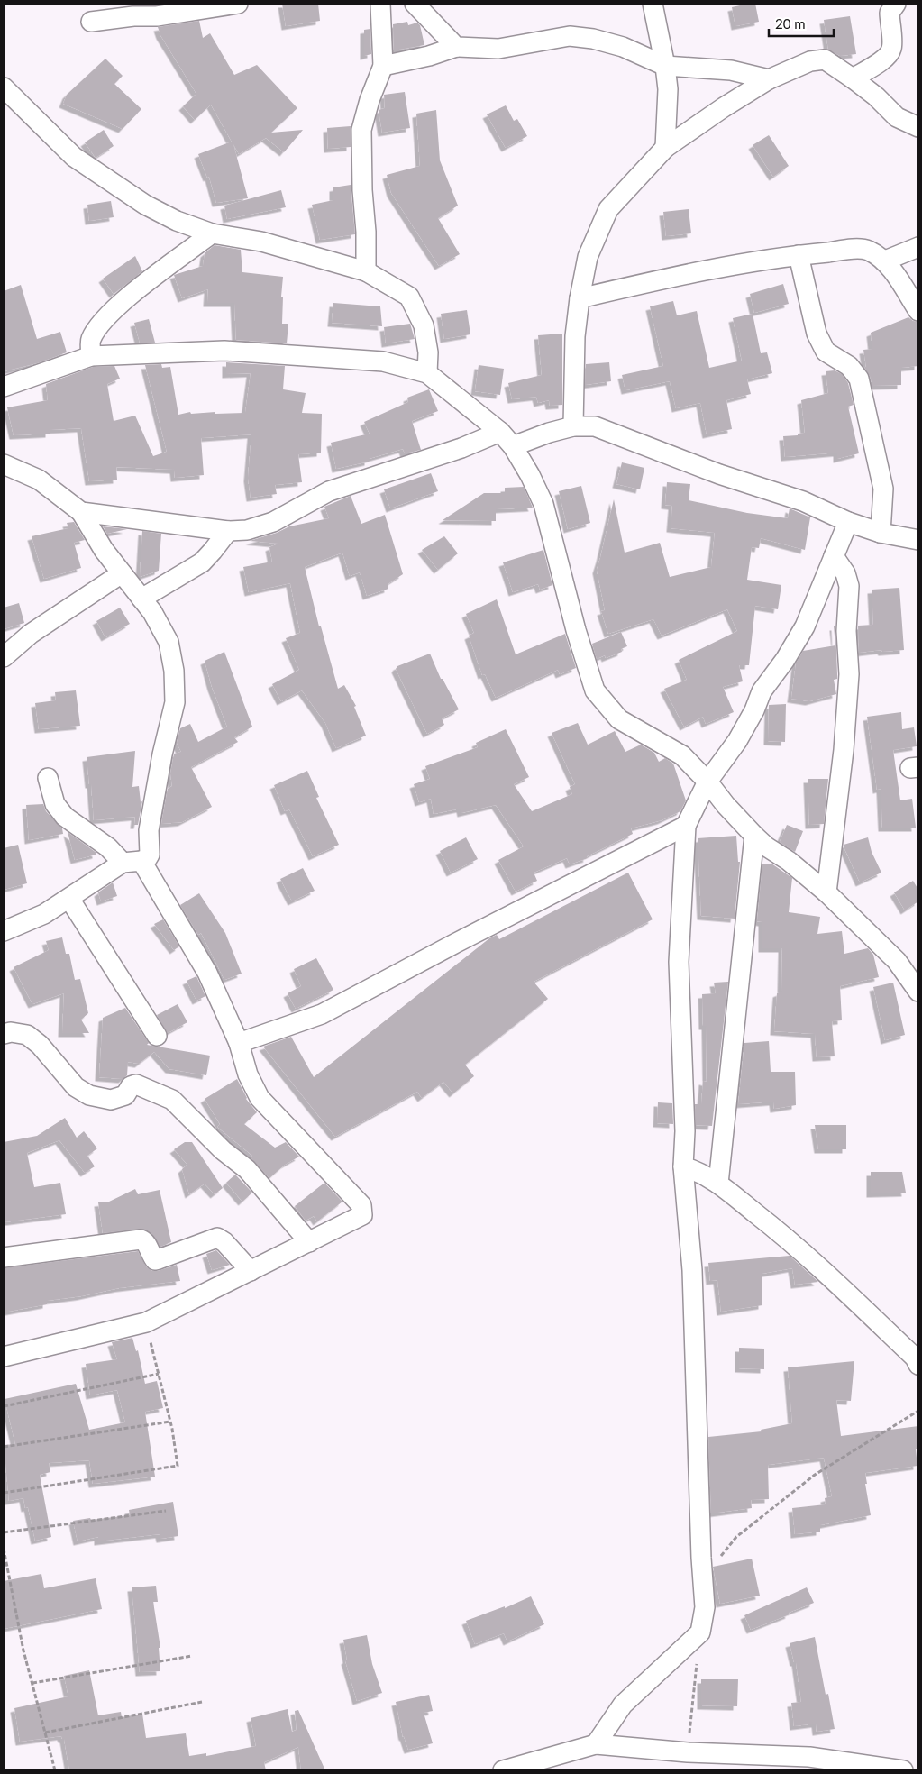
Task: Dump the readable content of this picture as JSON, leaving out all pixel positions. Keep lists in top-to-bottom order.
{
  "scale_bar": "20 m"
}
